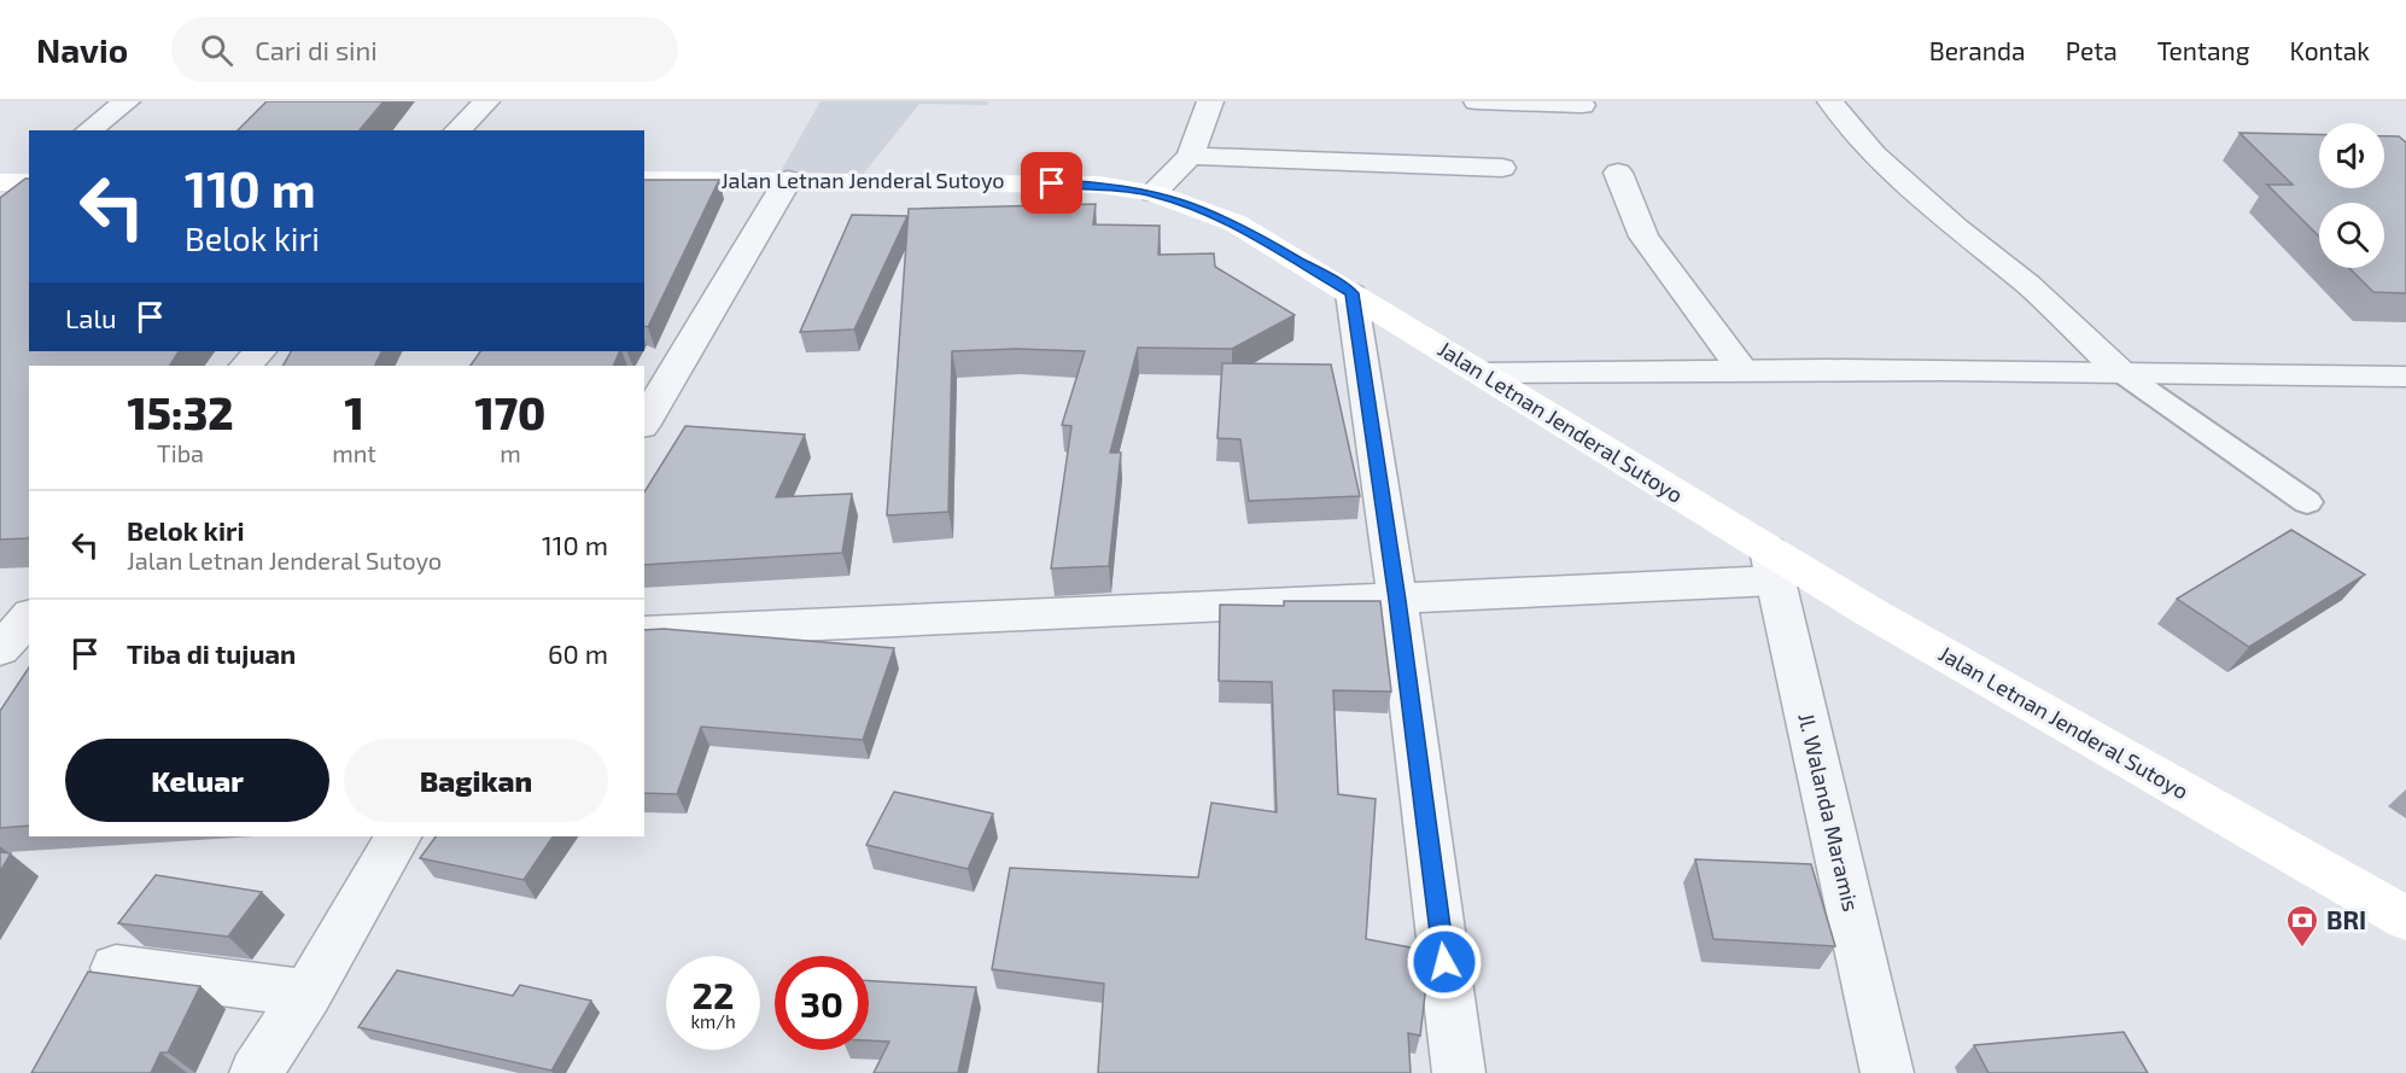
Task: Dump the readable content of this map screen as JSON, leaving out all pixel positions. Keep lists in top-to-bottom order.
{
  "streets": {
    "main road": ["Jalan Letnan Jenderal Sutoyo"],
    "street": ["Jl. Walanda Maramis"]
  },
  "crossings": [
    ["Jalan Letnan Jenderal Sutoyo", "Jl. Walanda Maramis"]
  ],
  "places": {
    "bank": ["BRI"]
  },
  "page": {
    "header": "Navio",
    "search": "Cari di sini",
    "nav": [
      "Beranda",
      "Peta",
      "Tentang",
      "Kontak"
    ],
    "turn": ["110 m", "Belok kiri"],
    "then": "Lalu",
    "eta": [
      "15:32",
      "Tiba",
      "1",
      "mnt",
      "170",
      "m"
    ],
    "list": [
      {
        "name": "Belok kiri",
        "note": "Jalan Letnan Jenderal Sutoyo",
        "value": "110 m"
      },
      {
        "name": "Tiba di tujuan",
        "value": "60 m"
      }
    ],
    "buttons": ["Keluar", "Bagikan"],
    "speed": "22 km/h",
    "limit": "30"
  }
}
